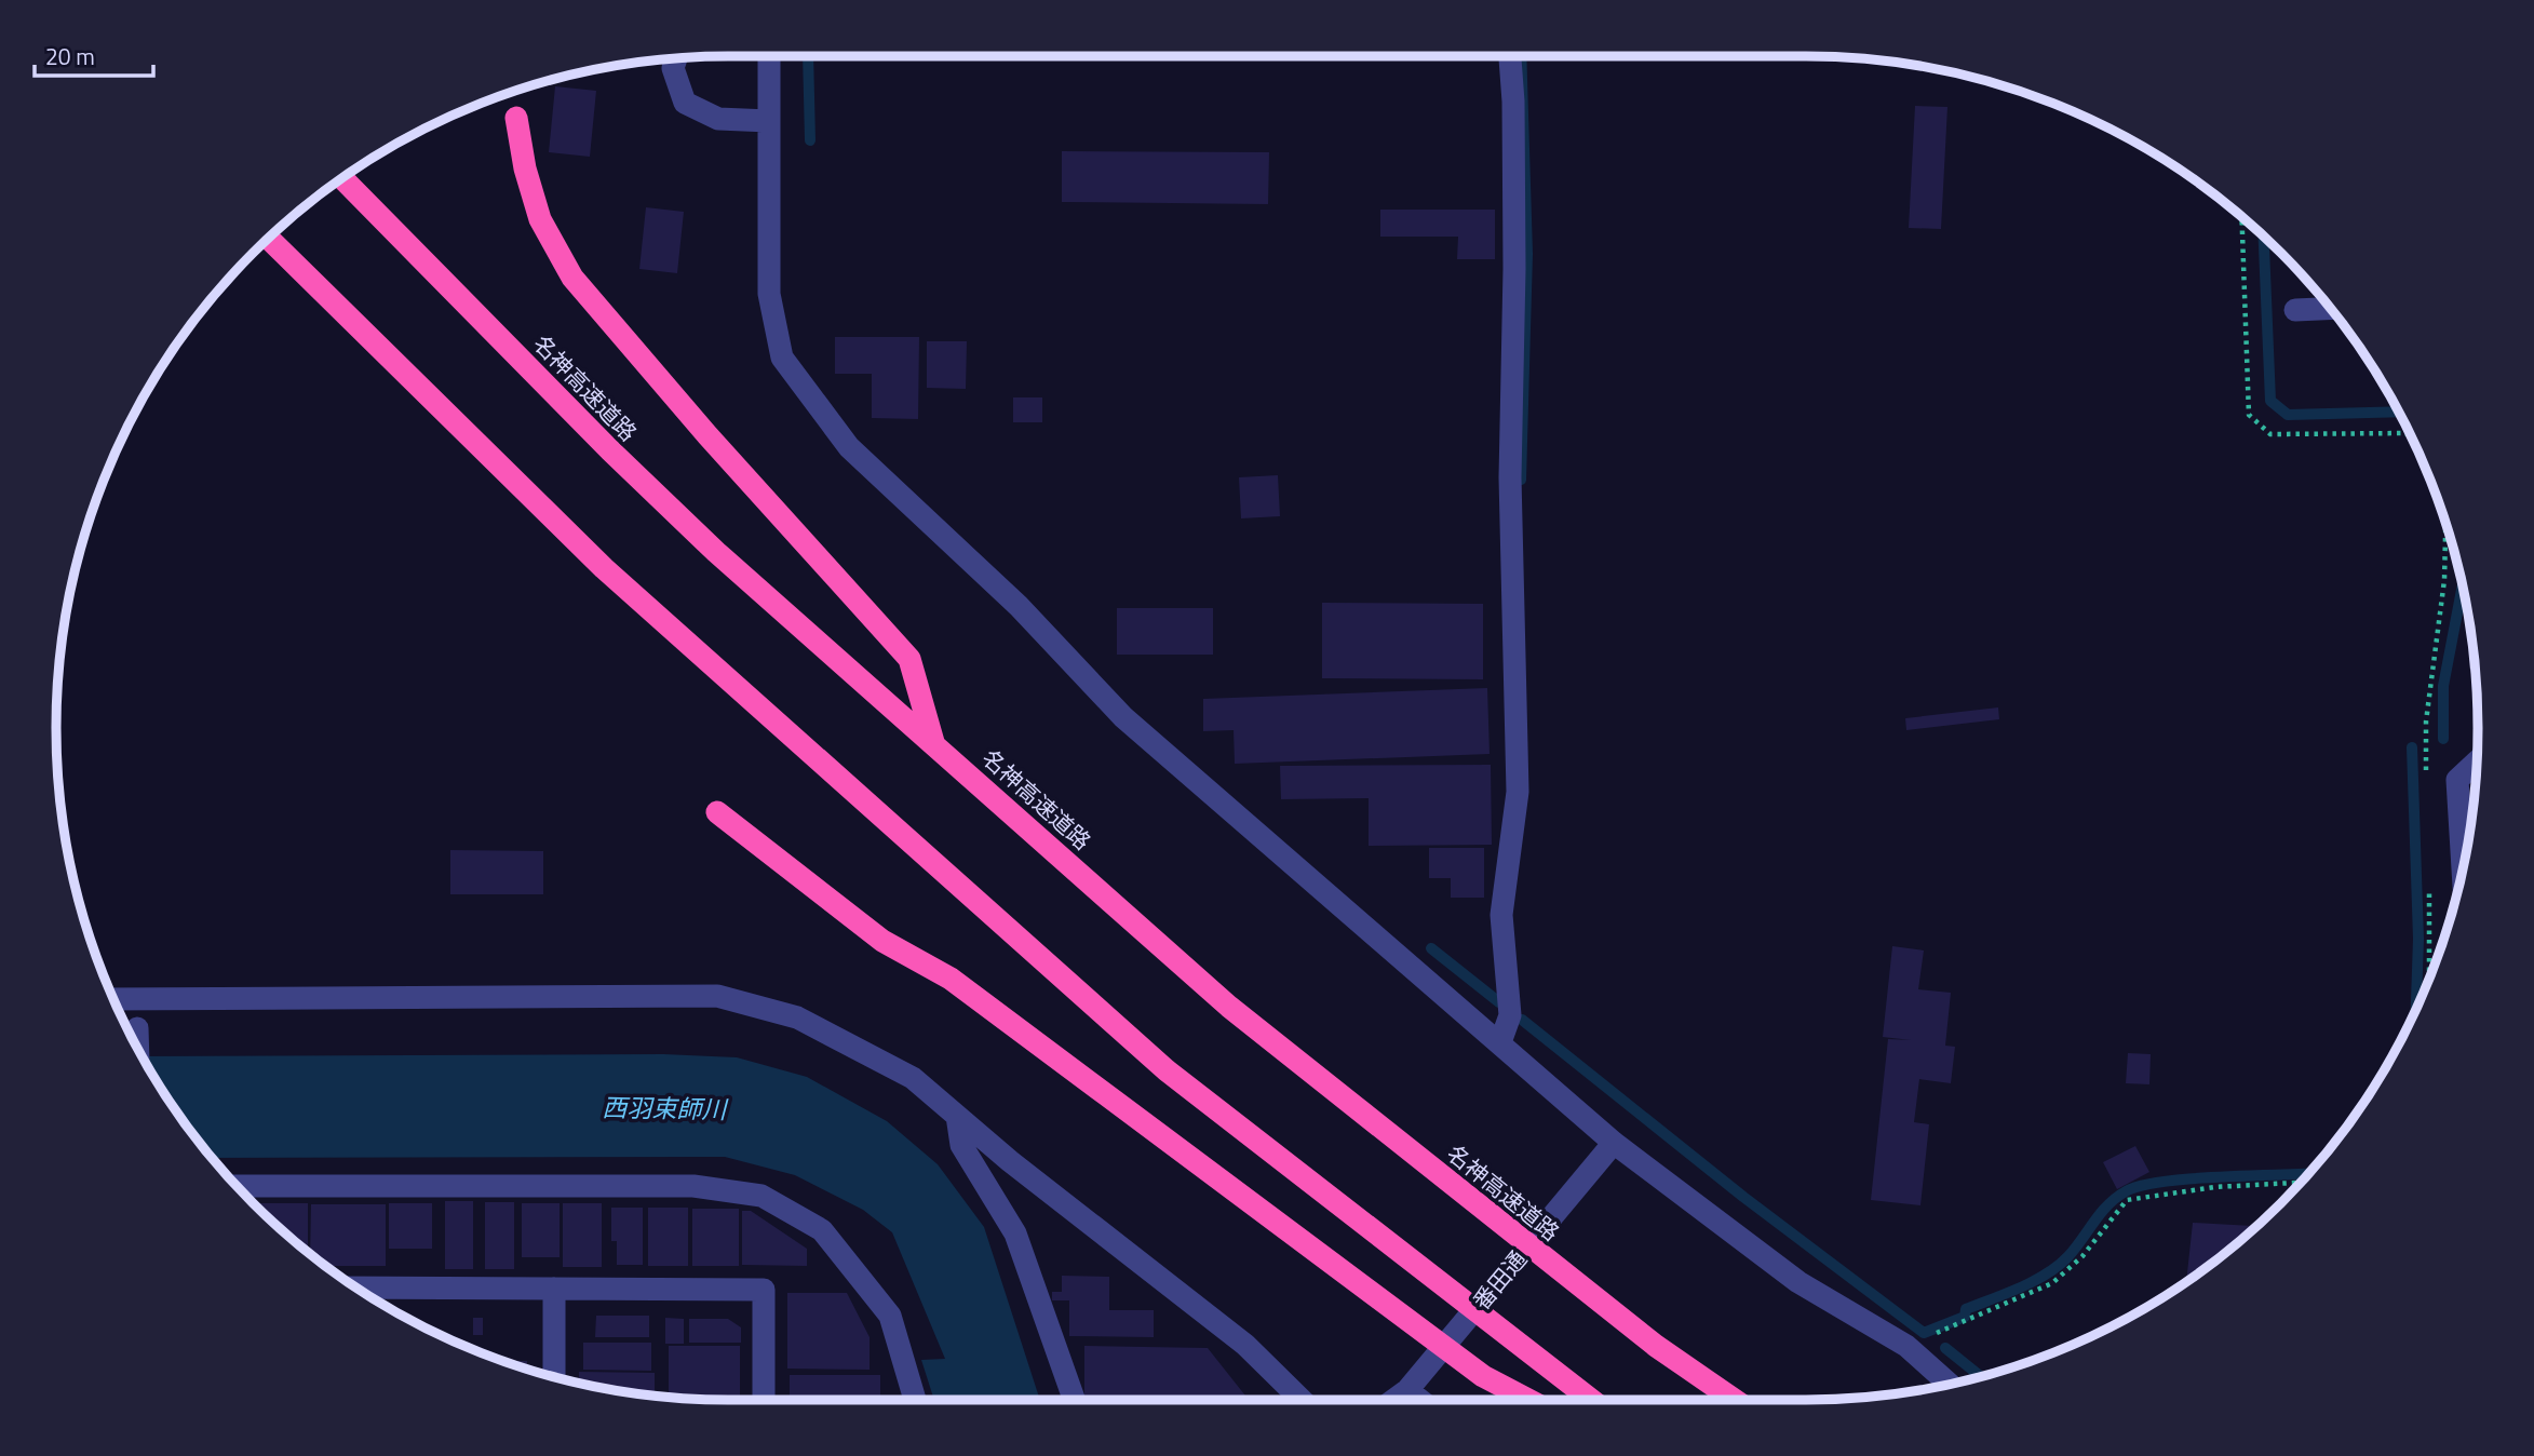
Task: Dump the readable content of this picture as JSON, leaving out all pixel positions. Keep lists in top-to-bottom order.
{
  "streets": {
    "highway": ["名神高速道路"],
    "street": ["番田通"]
  },
  "water": ["西羽束師川"],
  "scale_bar": "20 m"
}
